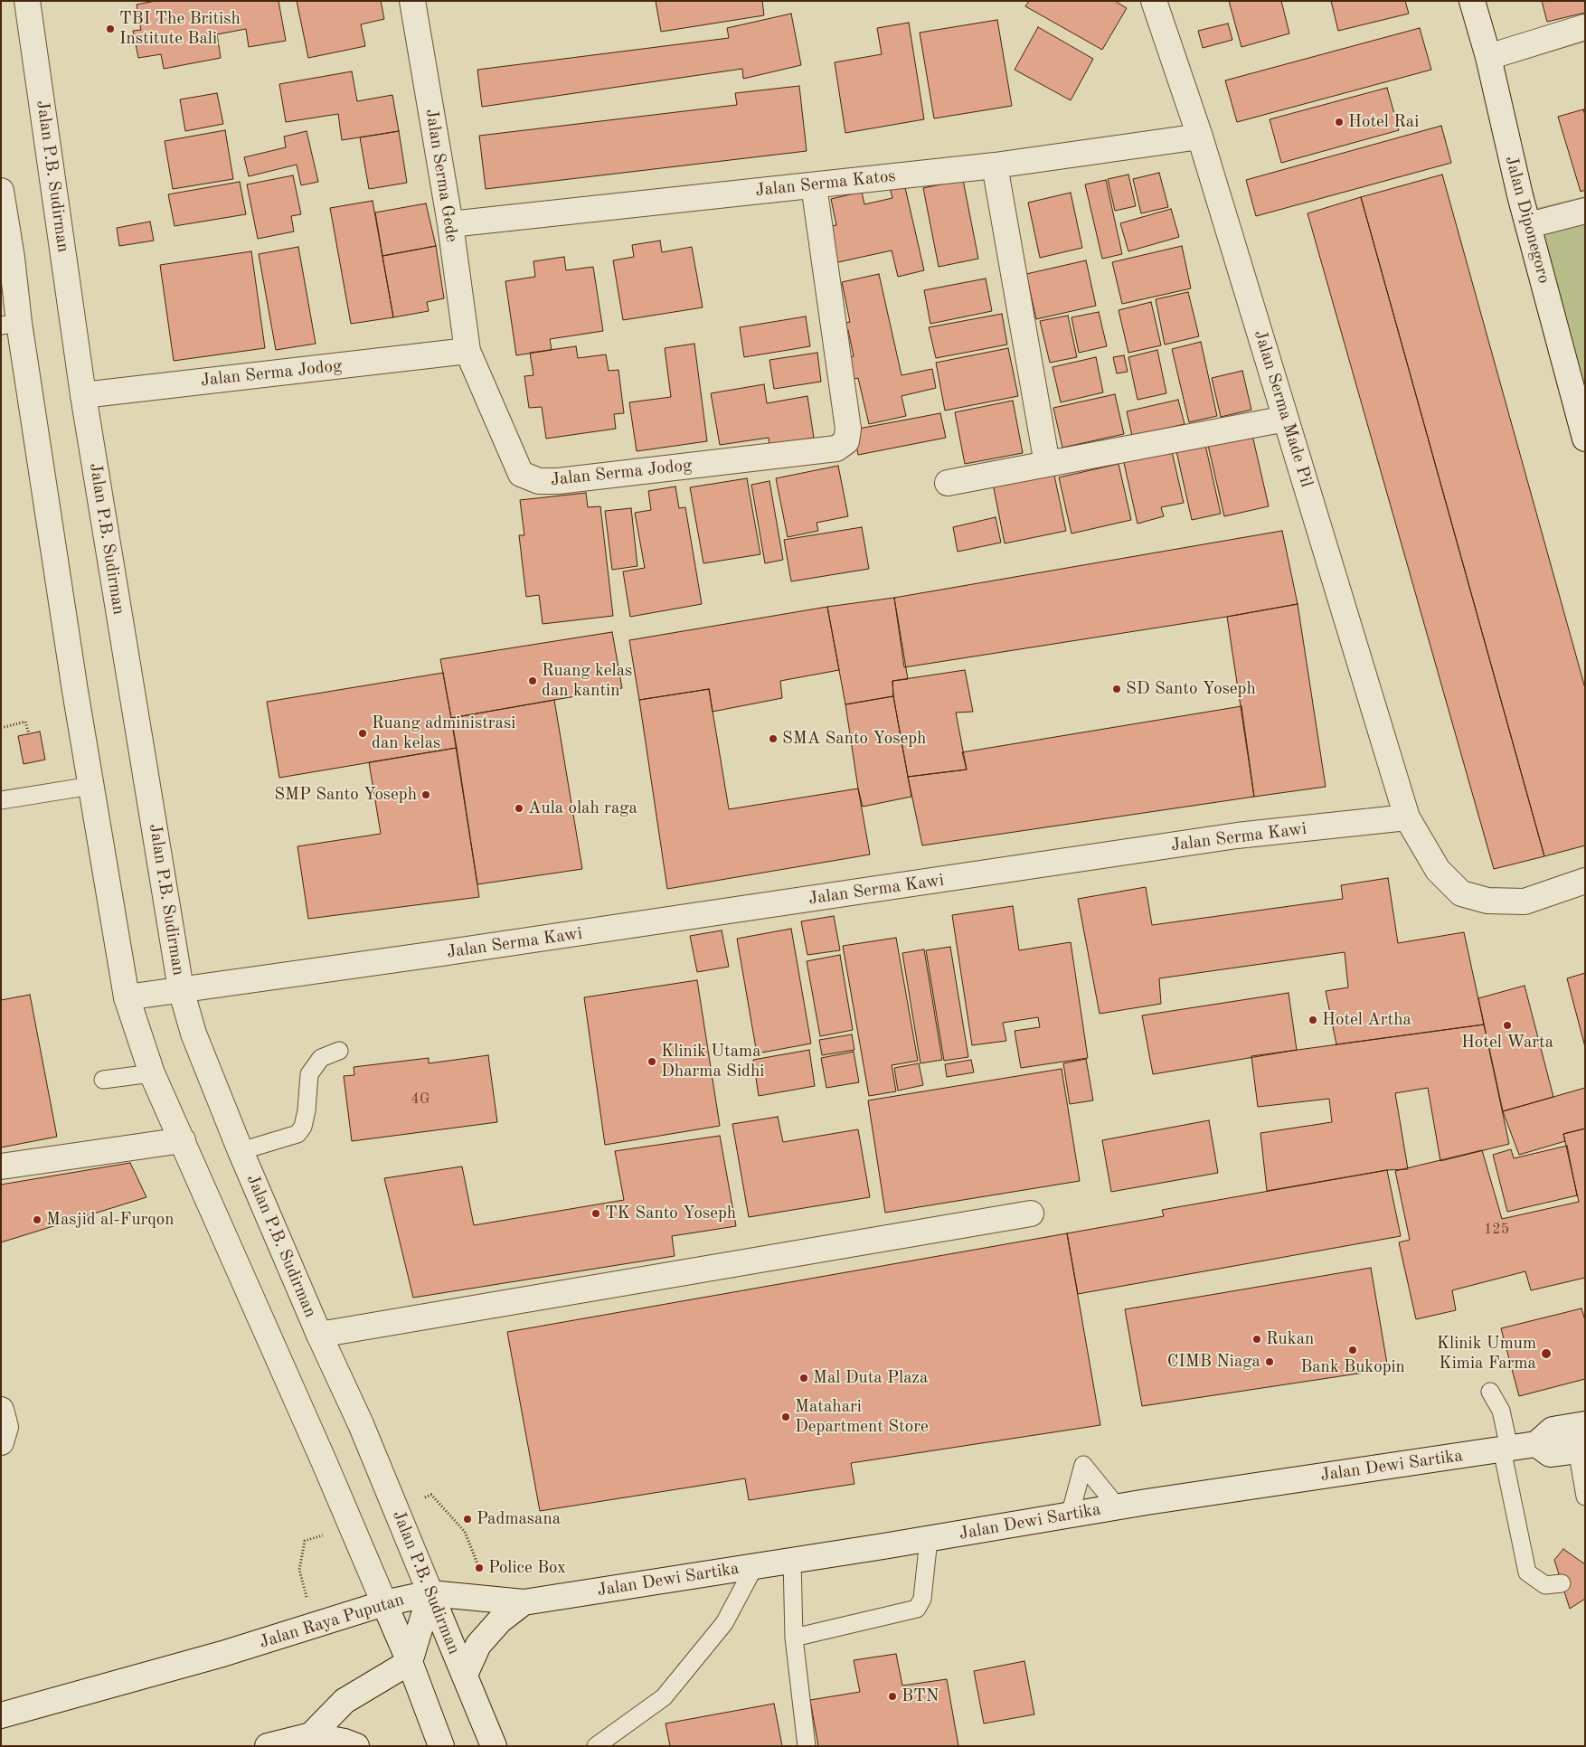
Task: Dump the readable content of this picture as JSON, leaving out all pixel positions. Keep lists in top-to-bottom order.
{
  "streets": {
    "street": [
      "Jalan Serma Gede",
      "Jalan P.B. Sudirman",
      "Jalan Serma Katos",
      "Jalan Diponegoro",
      "Jalan Serma Jodog",
      "Jalan Serma Made Pil",
      "Jalan Serma Kawi",
      "Jalan Dewi Sartika",
      "Jalan Raya Puputan"
    ]
  },
  "crossings": [
    ["Jalan Serma Gede", "Jalan Serma Katos"],
    ["Jalan Serma Gede", "Jalan Serma Jodog"],
    ["Jalan P.B. Sudirman", "Jalan Serma Jodog"],
    ["Jalan P.B. Sudirman", "Jalan Serma Kawi"],
    ["Jalan P.B. Sudirman", "Jalan Dewi Sartika"],
    ["Jalan P.B. Sudirman", "Jalan Raya Puputan"],
    ["Jalan Serma Katos", "Jalan Serma Jodog"],
    ["Jalan Serma Katos", "Jalan Serma Made Pil"],
    ["Jalan Serma Made Pil", "Jalan Serma Kawi"],
    ["Jalan Dewi Sartika", "Jalan Raya Puputan"]
  ],
  "places": [
    "TBI The British Institute Bali",
    "Hotel Rai",
    "Ruang kelas dan kantin",
    "SD Santo Yoseph",
    "Ruang administrasi dan kelas",
    "SMA Santo Yoseph",
    "SMP Santo Yoseph",
    "Aula olah raga",
    "Hotel Artha",
    "Hotel Warta",
    "Klinik Utama Dharma Sidhi",
    "TK Santo Yoseph",
    "Masjid al-Furqon",
    "Rukan",
    "Bank Bukopin",
    "Klinik Umum Kimia Farma",
    "CIMB Niaga",
    "Mal Duta Plaza",
    "Matahari Department Store",
    "Padmasana",
    "Police Box",
    "BTN"
  ],
  "house_numbers": ["4G", "125"]
}
